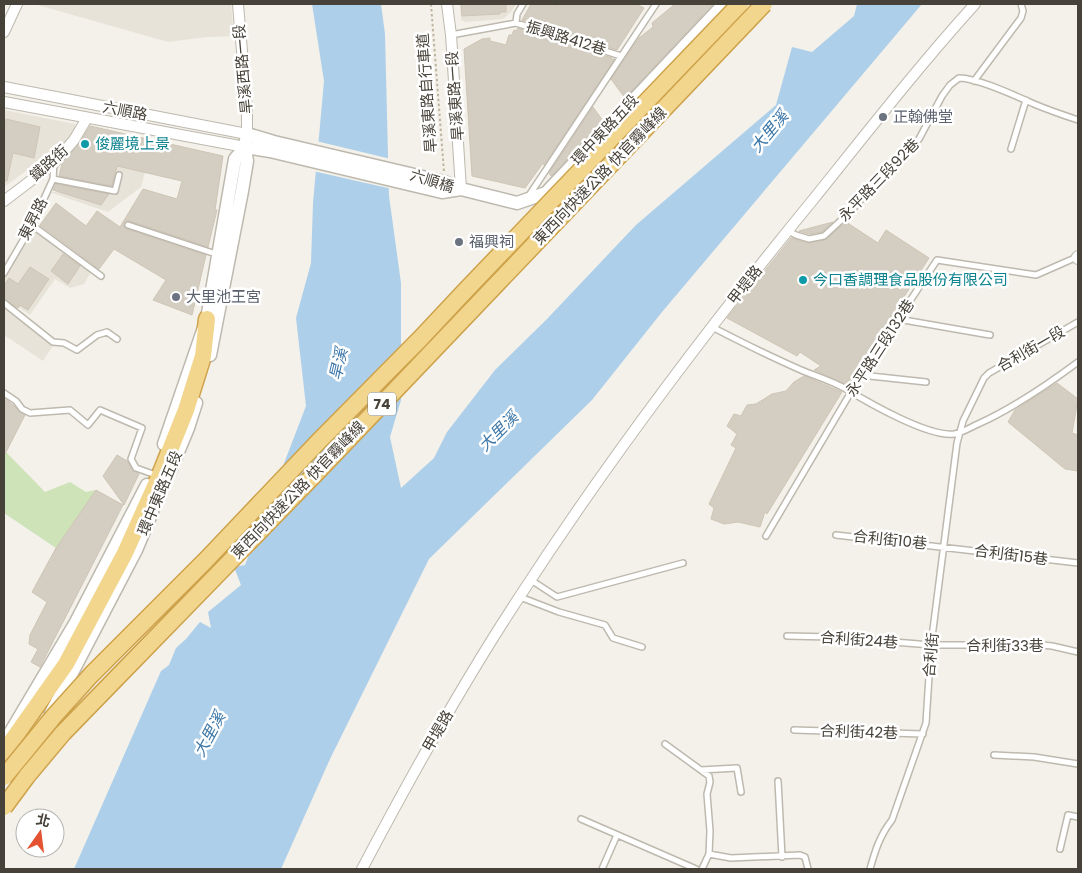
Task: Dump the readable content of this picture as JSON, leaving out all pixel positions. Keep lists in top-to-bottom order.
{
  "streets": {
    "highway": ["東西向快速公路 快官霧峰線", "74"],
    "street": [
      "旱溪西路一段",
      "旱溪東路一段",
      "六順路",
      "環中東路五段",
      "鐵路街",
      "六順橋",
      "甲堤路"
    ],
    "lane": [
      "振興路412巷",
      "永平路三段92巷",
      "東昇路",
      "永平路三段132巷",
      "合利街一段",
      "合利街10巷",
      "合利街15巷",
      "合利街24巷",
      "合利街33巷",
      "合利街",
      "合利街42巷"
    ],
    "path": ["旱溪東路自行車道"]
  },
  "crossings": [
    ["振興路412巷", "旱溪東路一段"],
    ["振興路412巷", "環中東路五段"],
    ["旱溪西路一段", "六順路"],
    ["旱溪西路一段", "環中東路五段"],
    ["旱溪西路一段", "六順橋"],
    ["旱溪東路自行車道", "六順橋"],
    ["旱溪東路一段", "六順橋"],
    ["六順路", "環中東路五段"],
    ["六順路", "鐵路街"],
    ["六順路", "六順橋"],
    ["環中東路五段", "六順橋"],
    ["鐵路街", "東昇路"],
    ["永平路三段92巷", "甲堤路"],
    ["合利街一段", "合利街"],
    ["合利街10巷", "合利街15巷"],
    ["合利街10巷", "合利街"],
    ["合利街15巷", "合利街"],
    ["合利街24巷", "合利街33巷"],
    ["合利街24巷", "合利街"],
    ["合利街33巷", "合利街"],
    ["合利街", "合利街42巷"]
  ],
  "water": ["大里溪", "旱溪"],
  "places": [
    "正翰佛堂",
    "俊麗境上景",
    "福興祠",
    "今口香調理食品股份有限公司",
    "大里池王宮"
  ],
  "north": "top"
}
